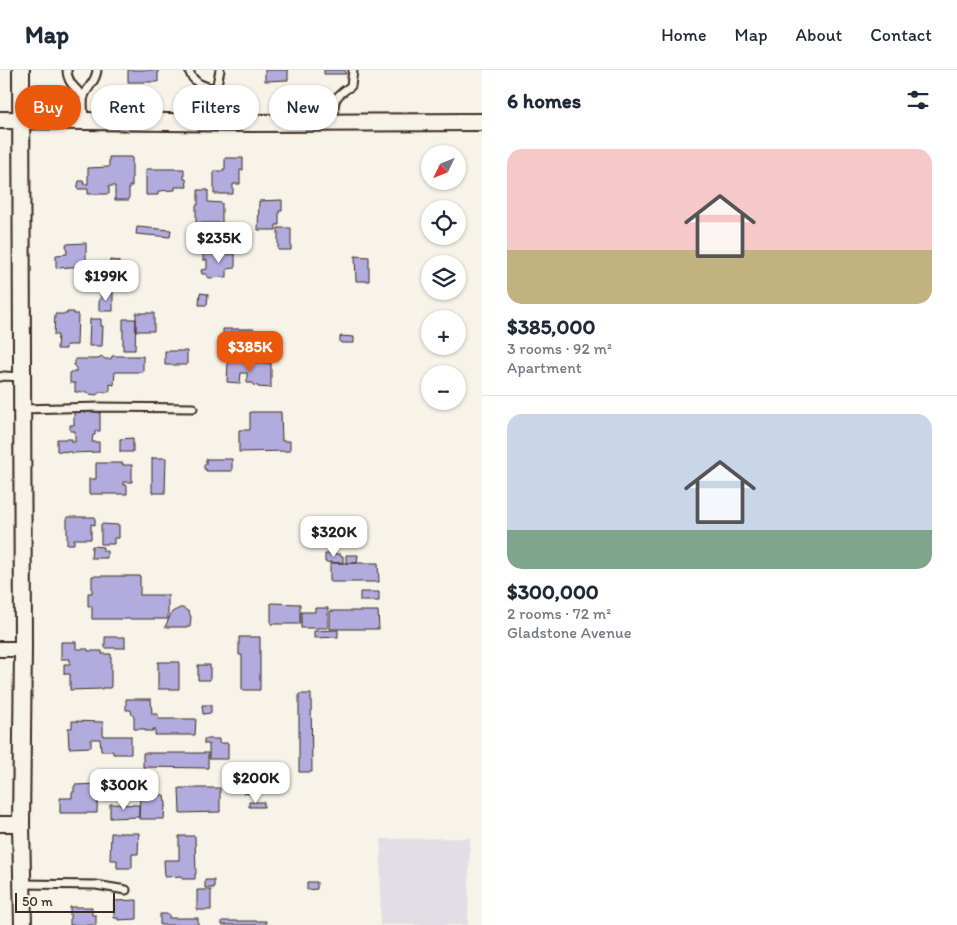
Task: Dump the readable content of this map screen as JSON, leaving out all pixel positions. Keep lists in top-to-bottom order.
{
  "scale_bar": "50 m",
  "north": "bottom left",
  "page": {
    "header": "Map",
    "nav": [
      "Home",
      "Map",
      "About",
      "Contact"
    ],
    "heading": "6 homes",
    "chip": [
      "Buy",
      "Rent",
      "Filters",
      "New"
    ],
    "list": [
      {
        "name": "$385,000",
        "note": "3 rooms · 92 m² · Apartment"
      },
      {
        "name": "$300,000",
        "note": "2 rooms · 72 m² · Gladstone Avenue"
      }
    ],
    "map_buttons": ["+", "−"],
    "price": [
      "$235K",
      "$199K",
      "$385K",
      "$320K",
      "$200K",
      "$300K"
    ],
    "scale": "50 m"
  }
}
